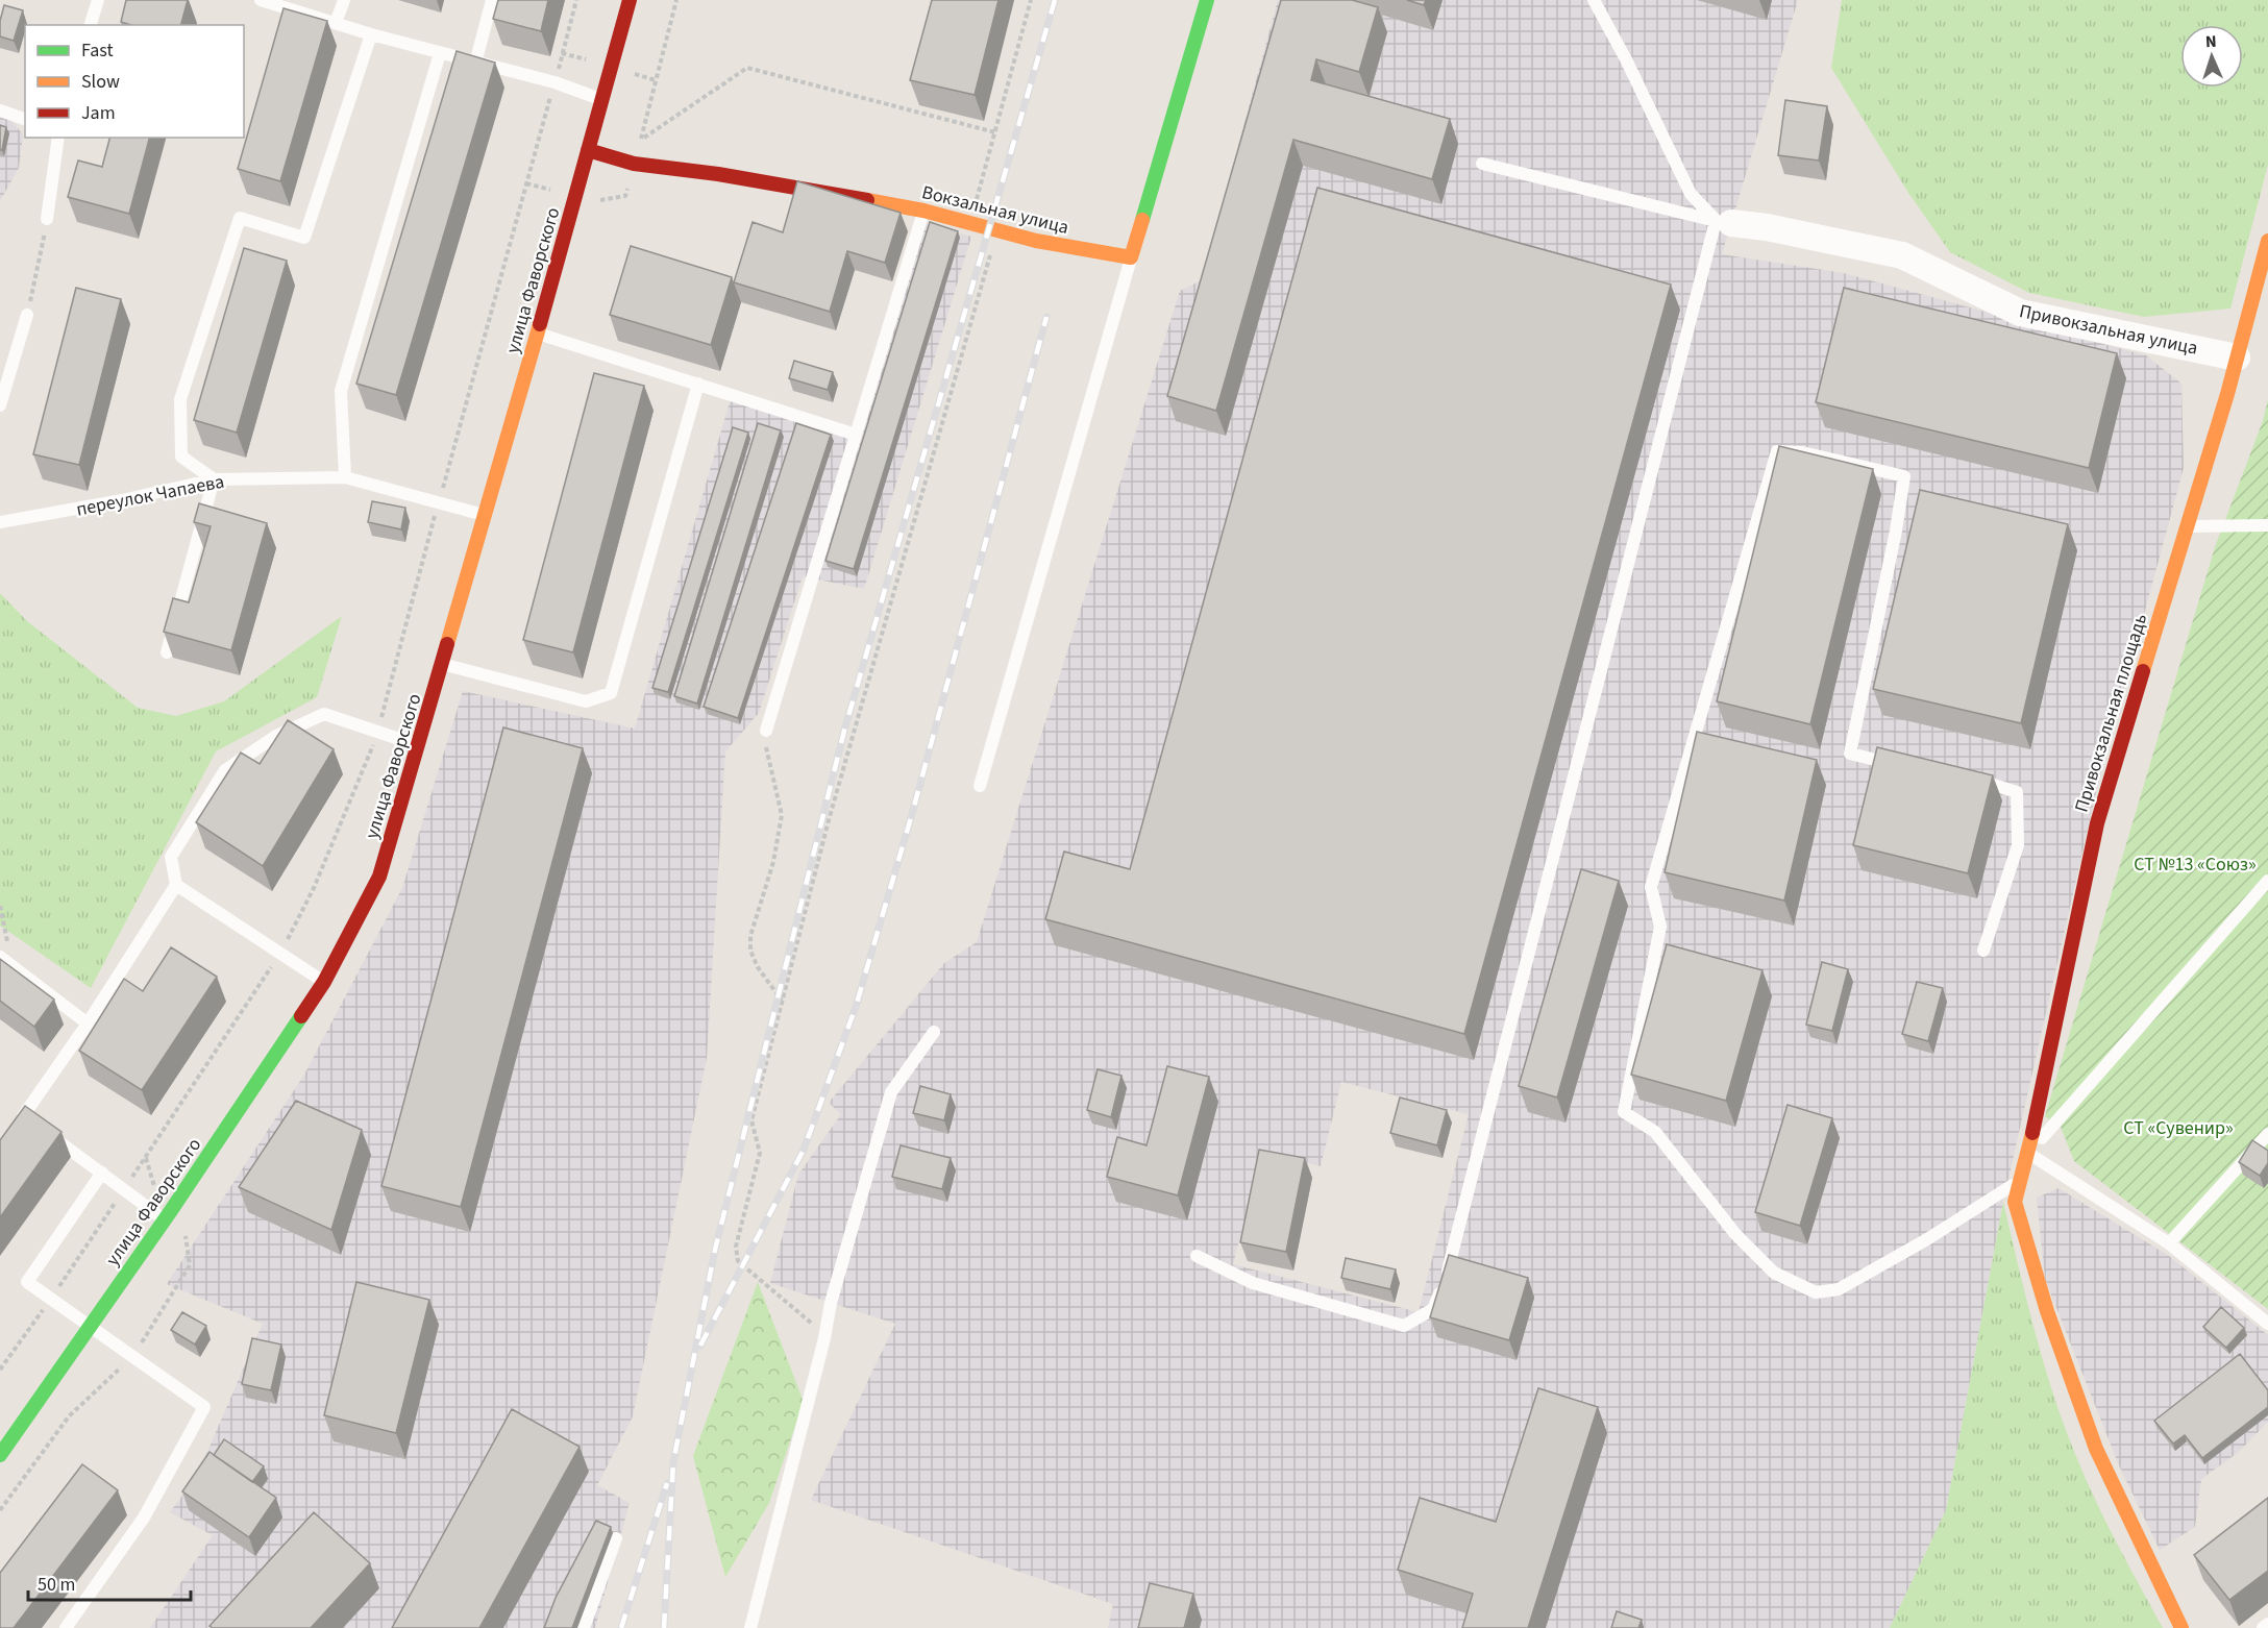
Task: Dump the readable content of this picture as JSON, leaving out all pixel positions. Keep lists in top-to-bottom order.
{
  "streets": {
    "street": [
      "Вокзальная улица",
      "улица Фаворского",
      "Привокзальная улица",
      "Привокзальная площадь"
    ],
    "lane": ["переулок Чапаева"]
  },
  "crossings": [
    ["Вокзальная улица", "улица Фаворского"],
    ["улица Фаворского", "переулок Чапаева"],
    ["Привокзальная улица", "Привокзальная площадь"]
  ],
  "parks": ["СТ №13 «Союз»", "СТ «Сувенир»"],
  "legend": ["Fast", "Slow", "Jam"],
  "scale_bar": "50 m",
  "north": "top"
}
